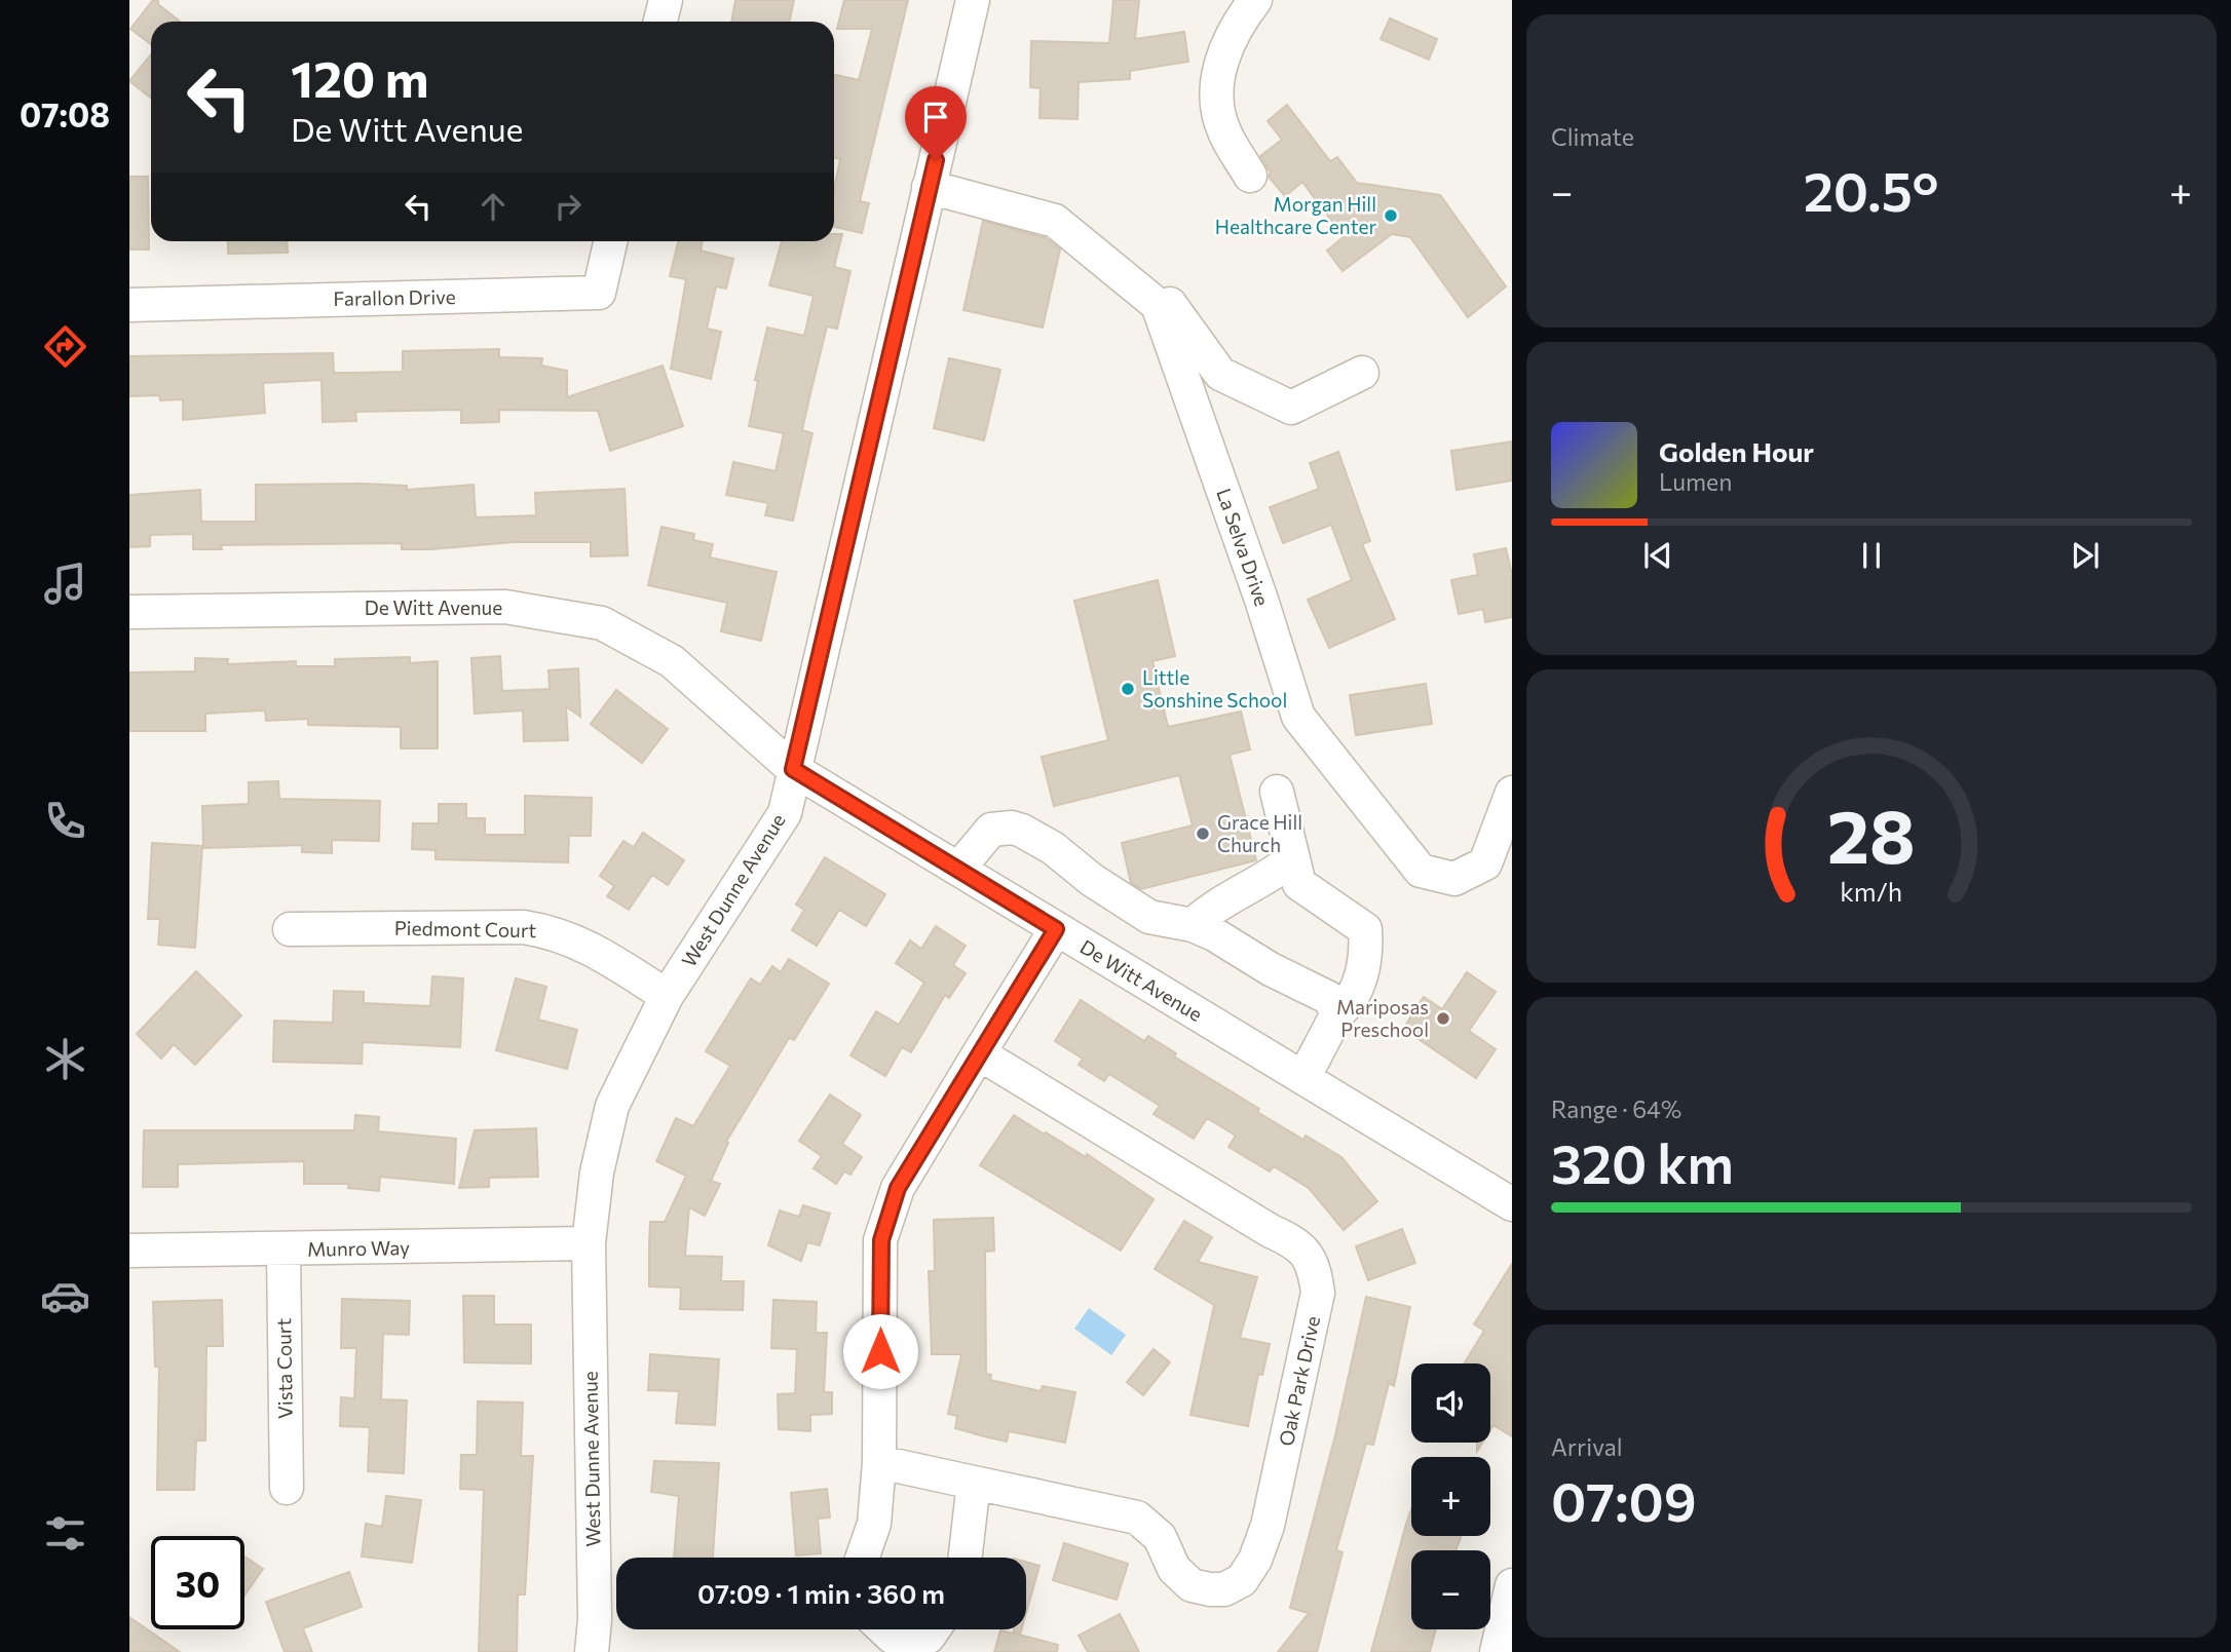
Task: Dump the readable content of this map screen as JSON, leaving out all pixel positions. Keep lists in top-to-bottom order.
{
  "streets": {
    "street": [
      "Farallon Drive",
      "La Selva Drive",
      "De Witt Avenue",
      "West Dunne Avenue",
      "Piedmont Court",
      "Munro Way",
      "Vista Court",
      "Oak Park Drive"
    ]
  },
  "crossings": [
    ["La Selva Drive", "West Dunne Avenue"],
    ["De Witt Avenue", "West Dunne Avenue"],
    ["West Dunne Avenue", "Piedmont Court"],
    ["West Dunne Avenue", "Munro Way"],
    ["Munro Way", "Vista Court"]
  ],
  "places": [
    "Morgan Hill Healthcare Center",
    "Little Sonshine School",
    "Grace Hill Church",
    "Mariposas Preschool"
  ],
  "page": {
    "tabs": "07:08",
    "tile": [
      "Climate",
      ["Range · 64%", "320 km"],
      ["Arrival", "07:09"]
    ],
    "turn": ["120 m", "De Witt Avenue"],
    "heat": ["−", "20.5°", "+"],
    "song": ["Golden Hour", "Lumen"],
    "map_buttons": ["+", "−"],
    "limit": "30",
    "trip": "07:09 · 1 min · 360 m",
    "gauge": ["28", "km/h"]
  }
}
